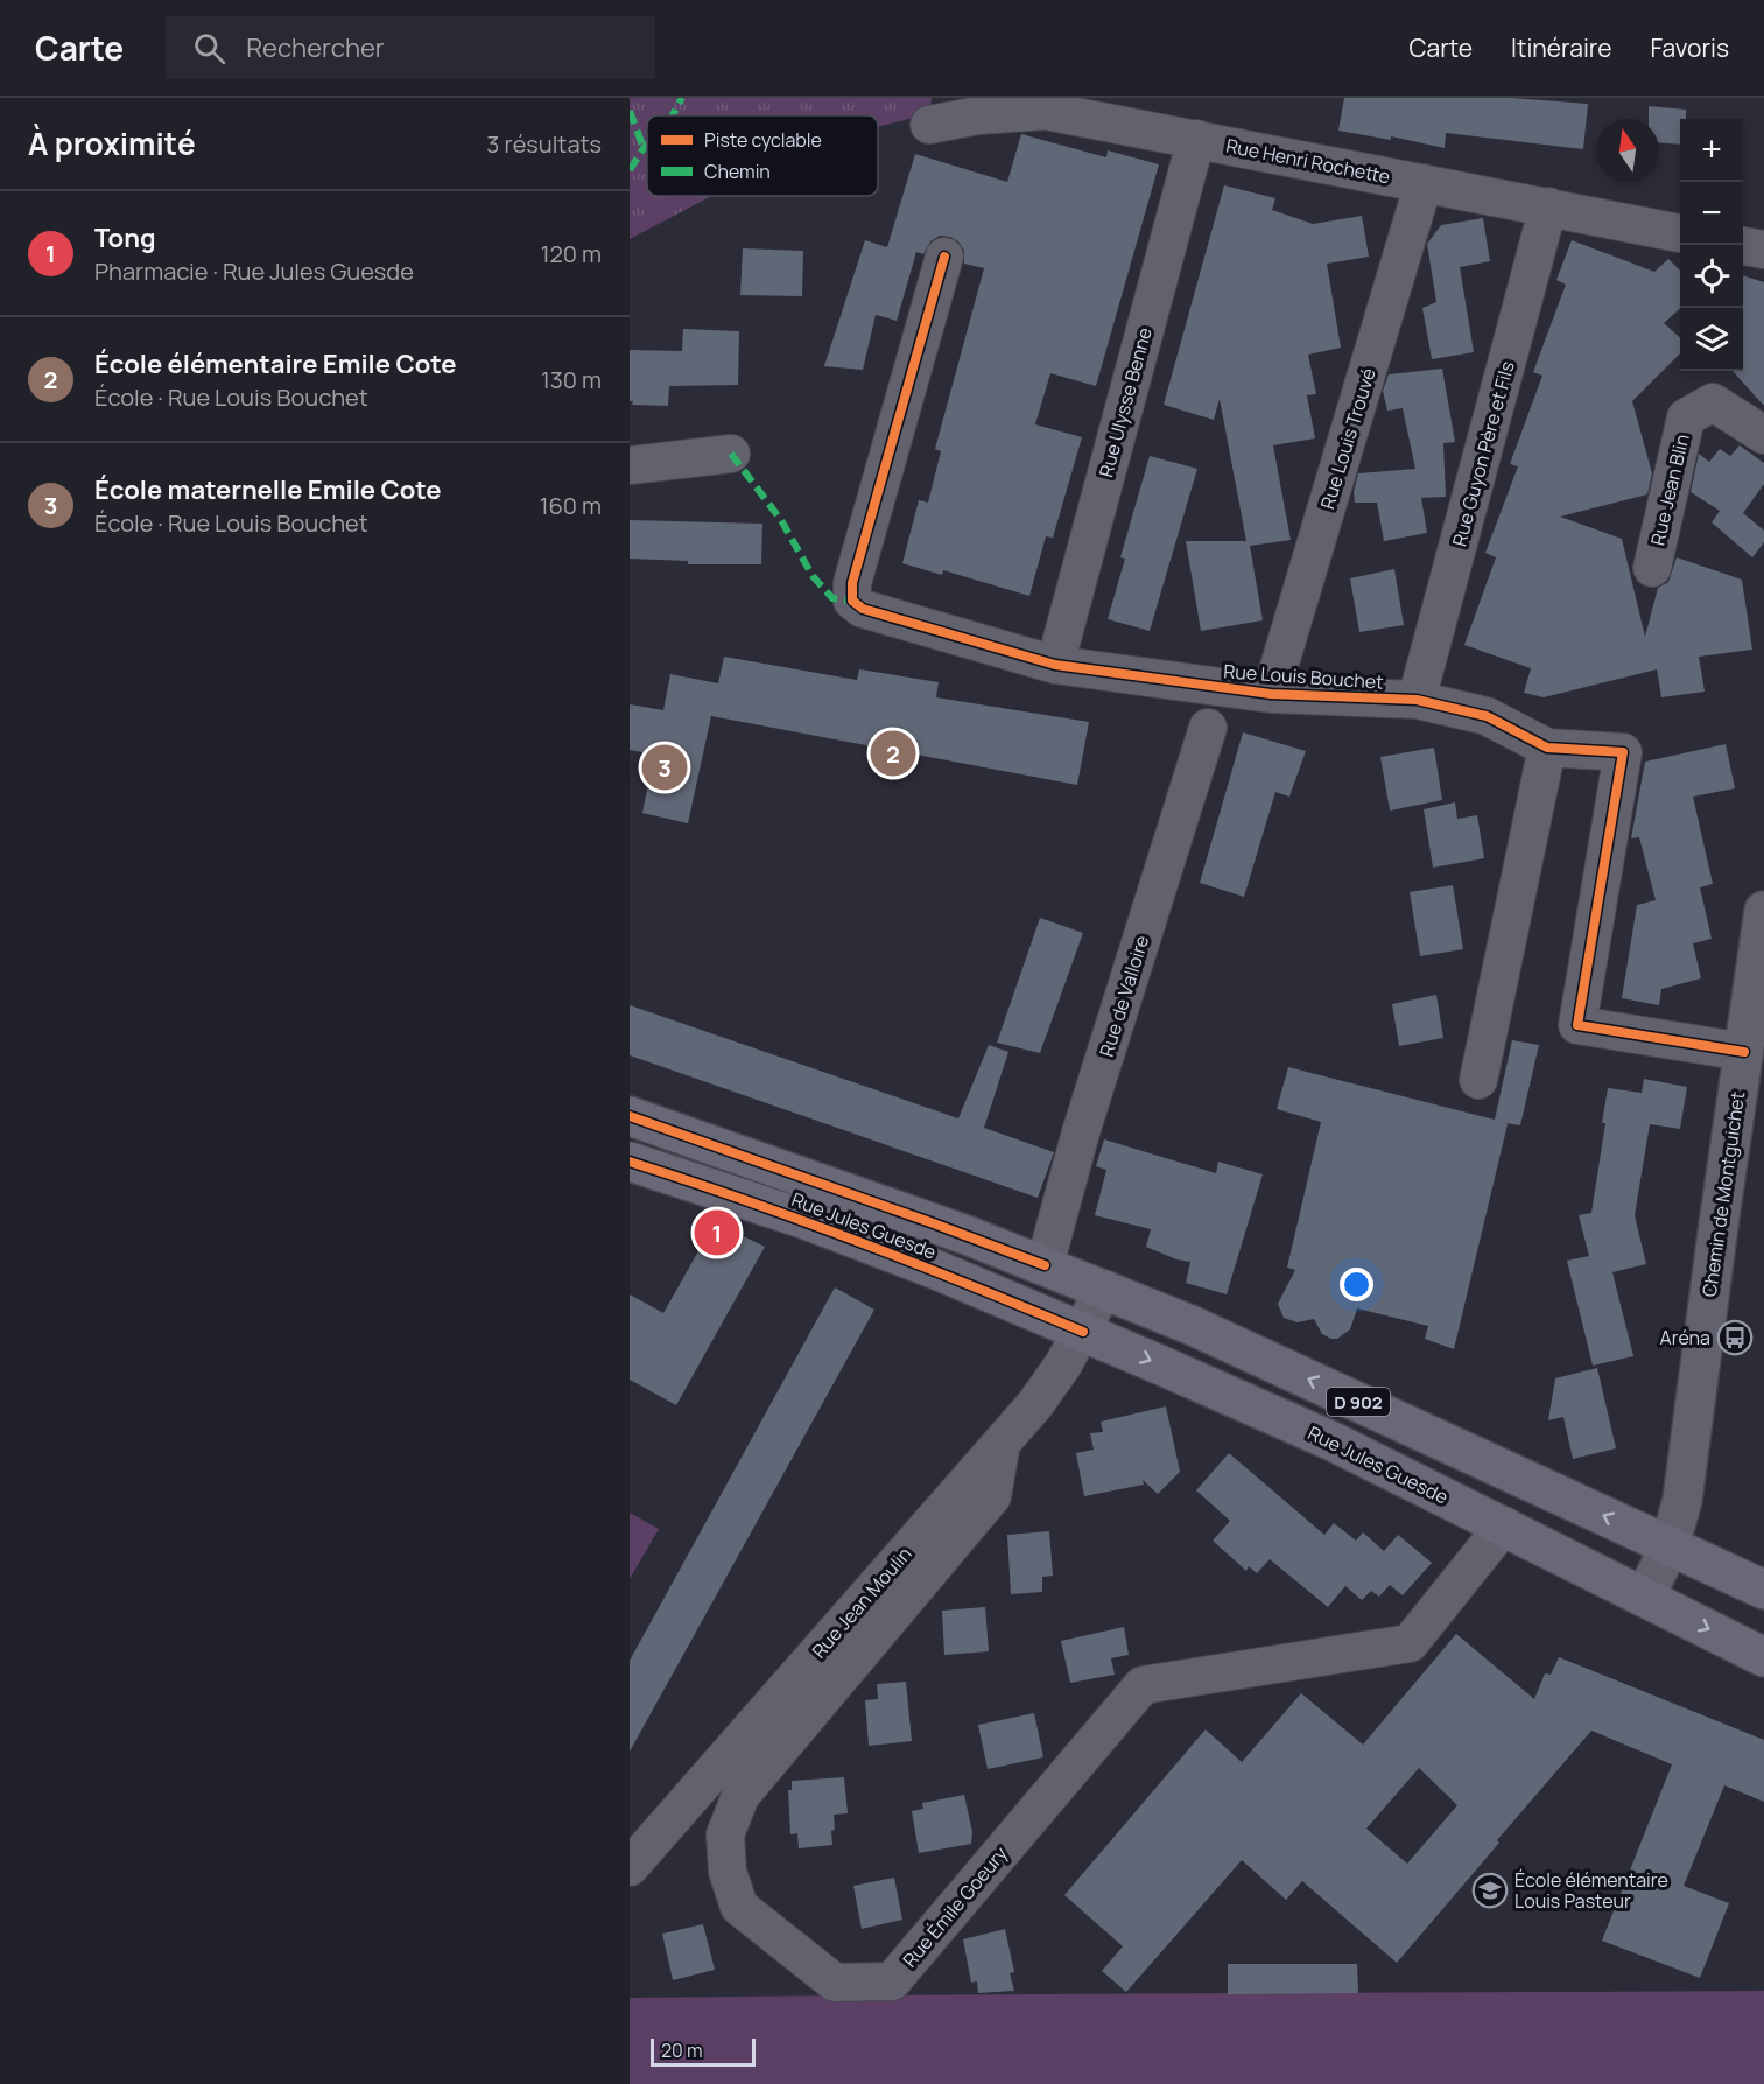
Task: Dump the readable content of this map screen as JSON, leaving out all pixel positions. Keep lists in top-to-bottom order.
{
  "streets": {
    "main road": ["Rue Jules Guesde", "D 902"],
    "street": [
      "Rue Henri Rochette",
      "Rue Ulysse Benne",
      "Rue Louis Trouvé",
      "Rue Guyon Père et Fils",
      "Rue Jean Blin",
      "Rue Louis Bouchet",
      "Rue de Valloire",
      "Chemin de Montguichet",
      "Rue Jean Moulin",
      "Rue Émile Goeury"
    ]
  },
  "crossings": [
    ["Rue Henri Rochette", "Rue Ulysse Benne"],
    ["Rue Henri Rochette", "Rue Louis Trouvé"],
    ["Rue Henri Rochette", "Rue Guyon Père et Fils"],
    ["Rue Ulysse Benne", "Rue Louis Bouchet"],
    ["Rue Louis Trouvé", "Rue Louis Bouchet"],
    ["Rue Guyon Père et Fils", "Rue Louis Bouchet"],
    ["Rue Louis Bouchet", "Chemin de Montguichet"],
    ["Rue de Valloire", "Rue Jules Guesde"],
    ["Chemin de Montguichet", "Rue Jules Guesde"],
    ["Rue Jules Guesde", "Rue Jean Moulin"],
    ["Rue Jules Guesde", "Rue Émile Goeury"],
    ["Rue Jean Moulin", "Rue Émile Goeury"]
  ],
  "places": {
    "bus stop": ["Aréna"],
    "school or university": ["École élémentaire Louis Pasteur"]
  },
  "legend": ["Piste cyclable", "Chemin"],
  "scale_bar": "20 m",
  "north": "top",
  "page": {
    "header": "Carte",
    "search": "Rechercher",
    "nav": ["Carte", "Itinéraire", "Favoris"],
    "heading": ["À proximité", "3 résultats"],
    "map_buttons": ["+", "−"],
    "list": [
      {
        "mark": "1",
        "name": "Tong",
        "note": "Pharmacie · Rue Jules Guesde",
        "value": "120 m"
      },
      {
        "mark": "2",
        "name": "École élémentaire Emile Cote",
        "note": "École · Rue Louis Bouchet",
        "value": "130 m"
      },
      {
        "mark": "3",
        "name": "École maternelle Emile Cote",
        "note": "École · Rue Louis Bouchet",
        "value": "160 m"
      }
    ],
    "pins": ["2", "3", "1"],
    "scale": "20 m"
  }
}
